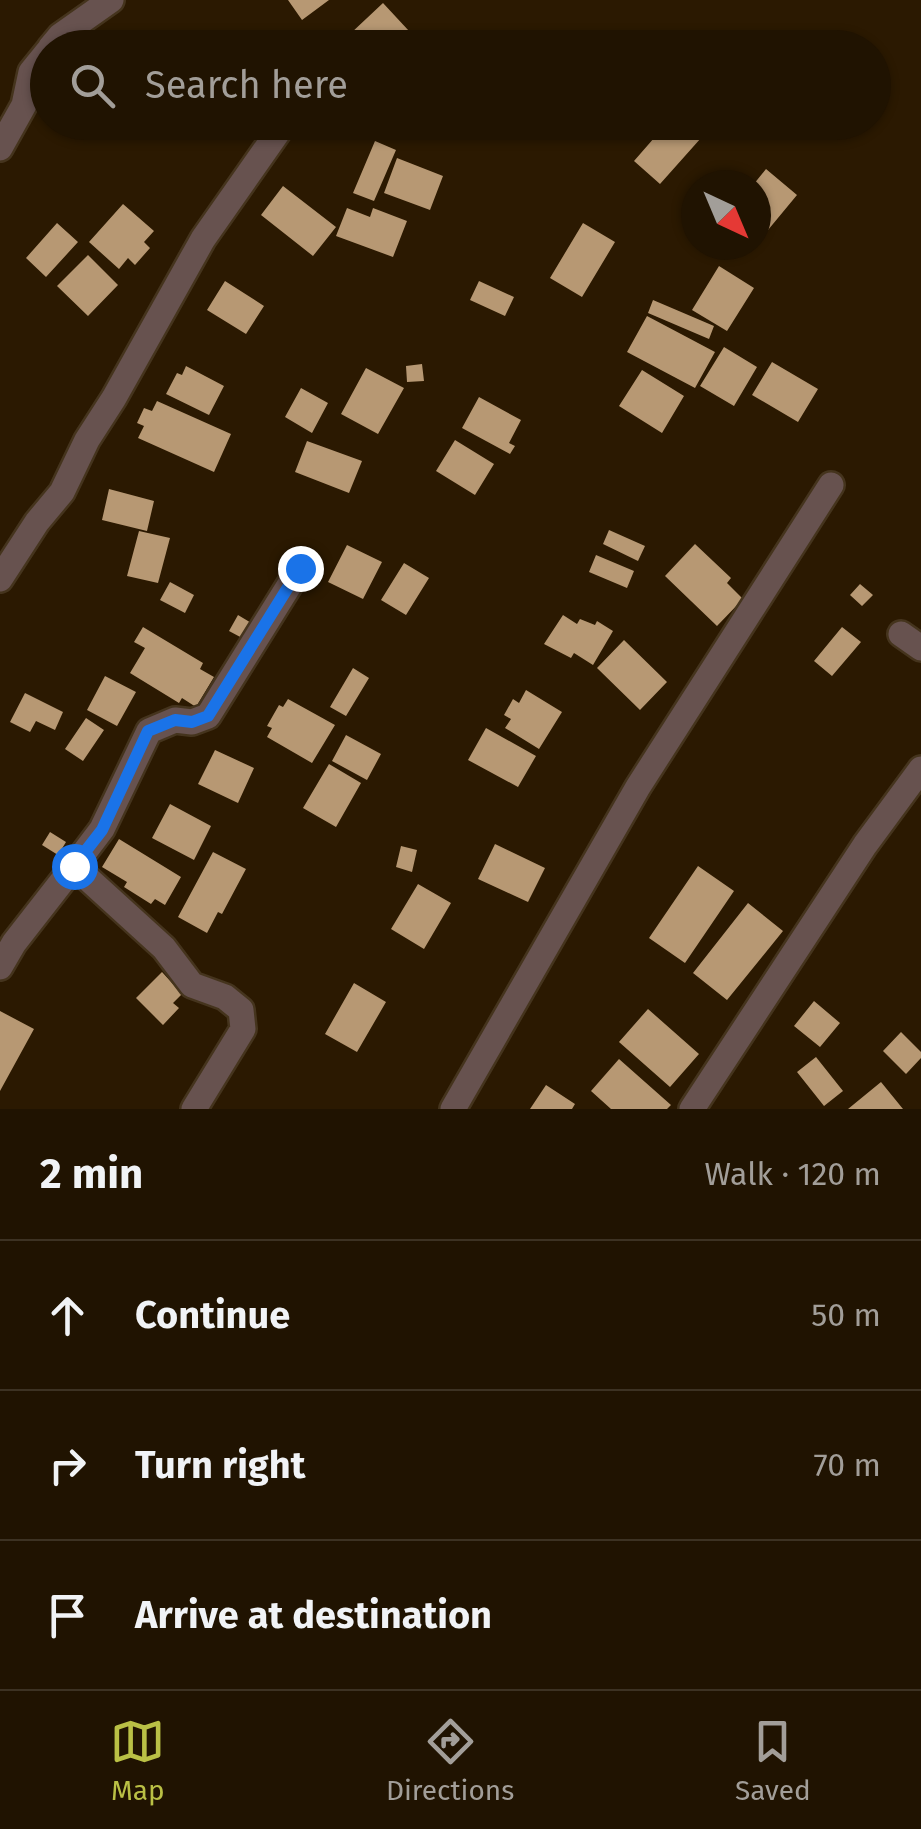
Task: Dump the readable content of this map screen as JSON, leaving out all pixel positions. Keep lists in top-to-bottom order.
{
  "north": "bottom right",
  "page": {
    "search": "Search here",
    "heading": ["2 min", "Walk · 120 m"],
    "list": [
      ["Continue", "50 m"],
      ["Turn right", "70 m"],
      "Arrive at destination"
    ],
    "nav": ["Map", "Directions", "Saved"]
  }
}
